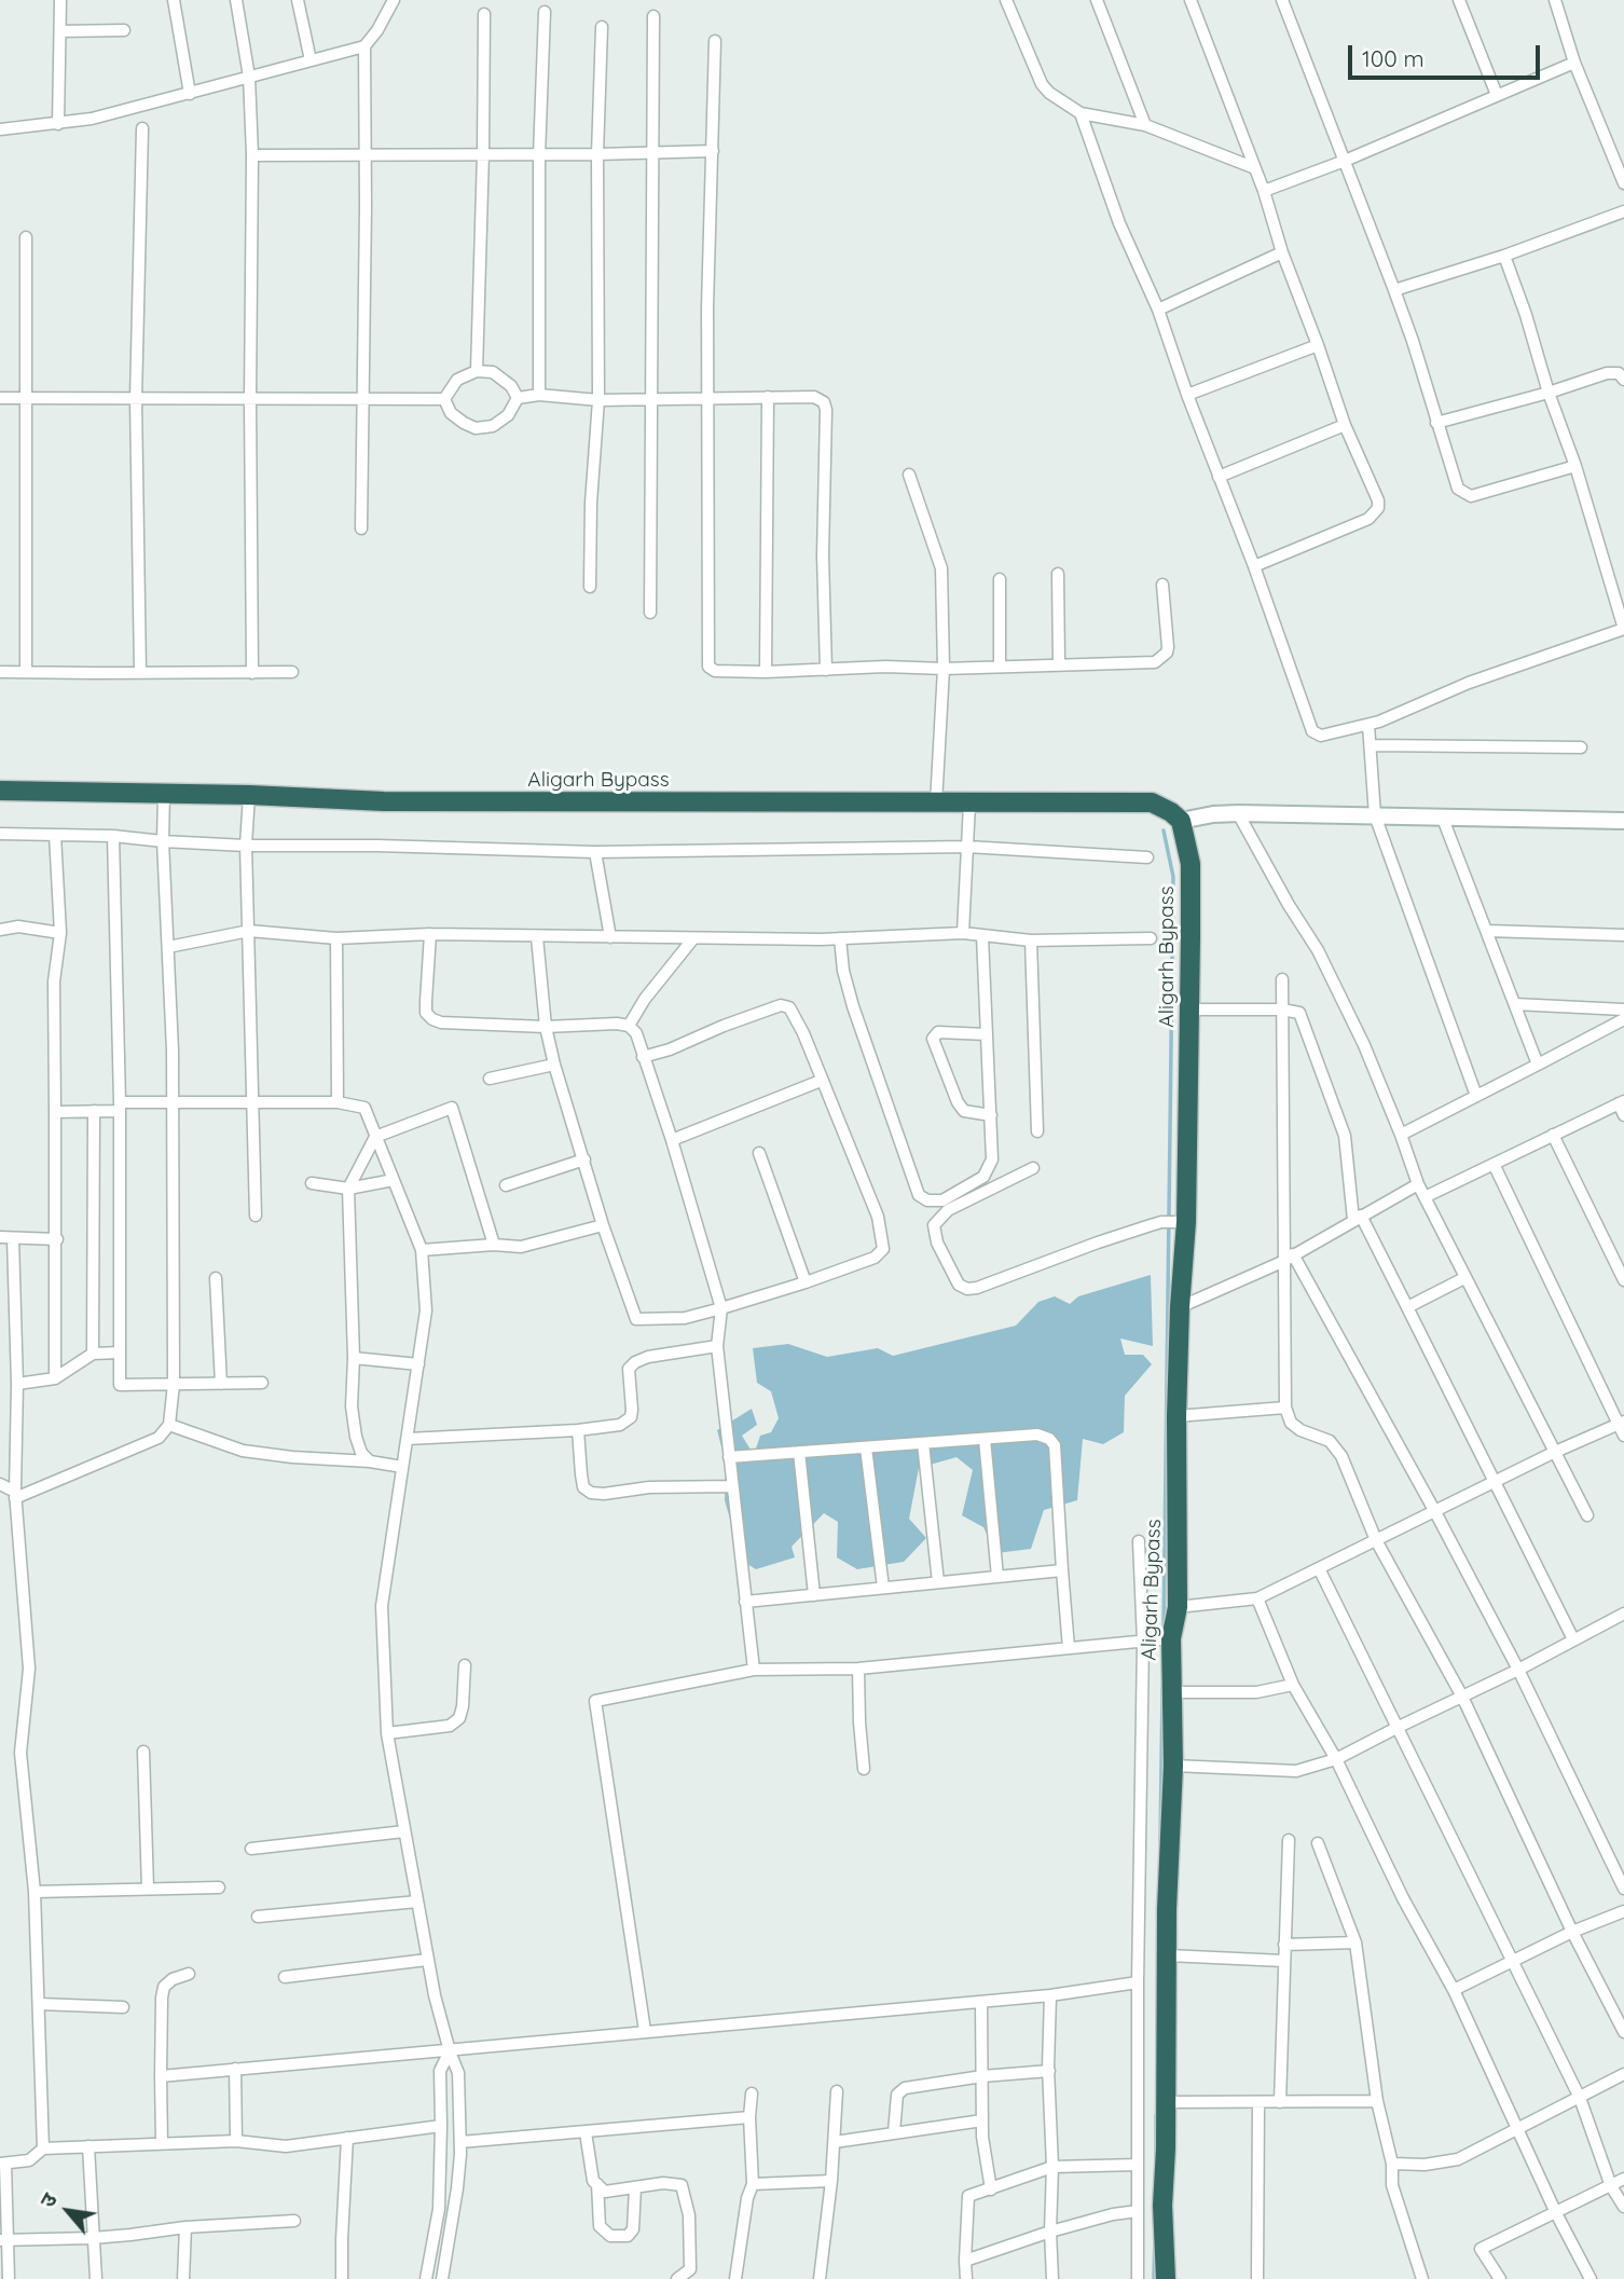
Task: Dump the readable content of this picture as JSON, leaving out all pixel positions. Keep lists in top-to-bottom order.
{
  "streets": {
    "highway": ["Aligarh Bypass"]
  },
  "scale_bar": "100 m",
  "north": "top left"
}
